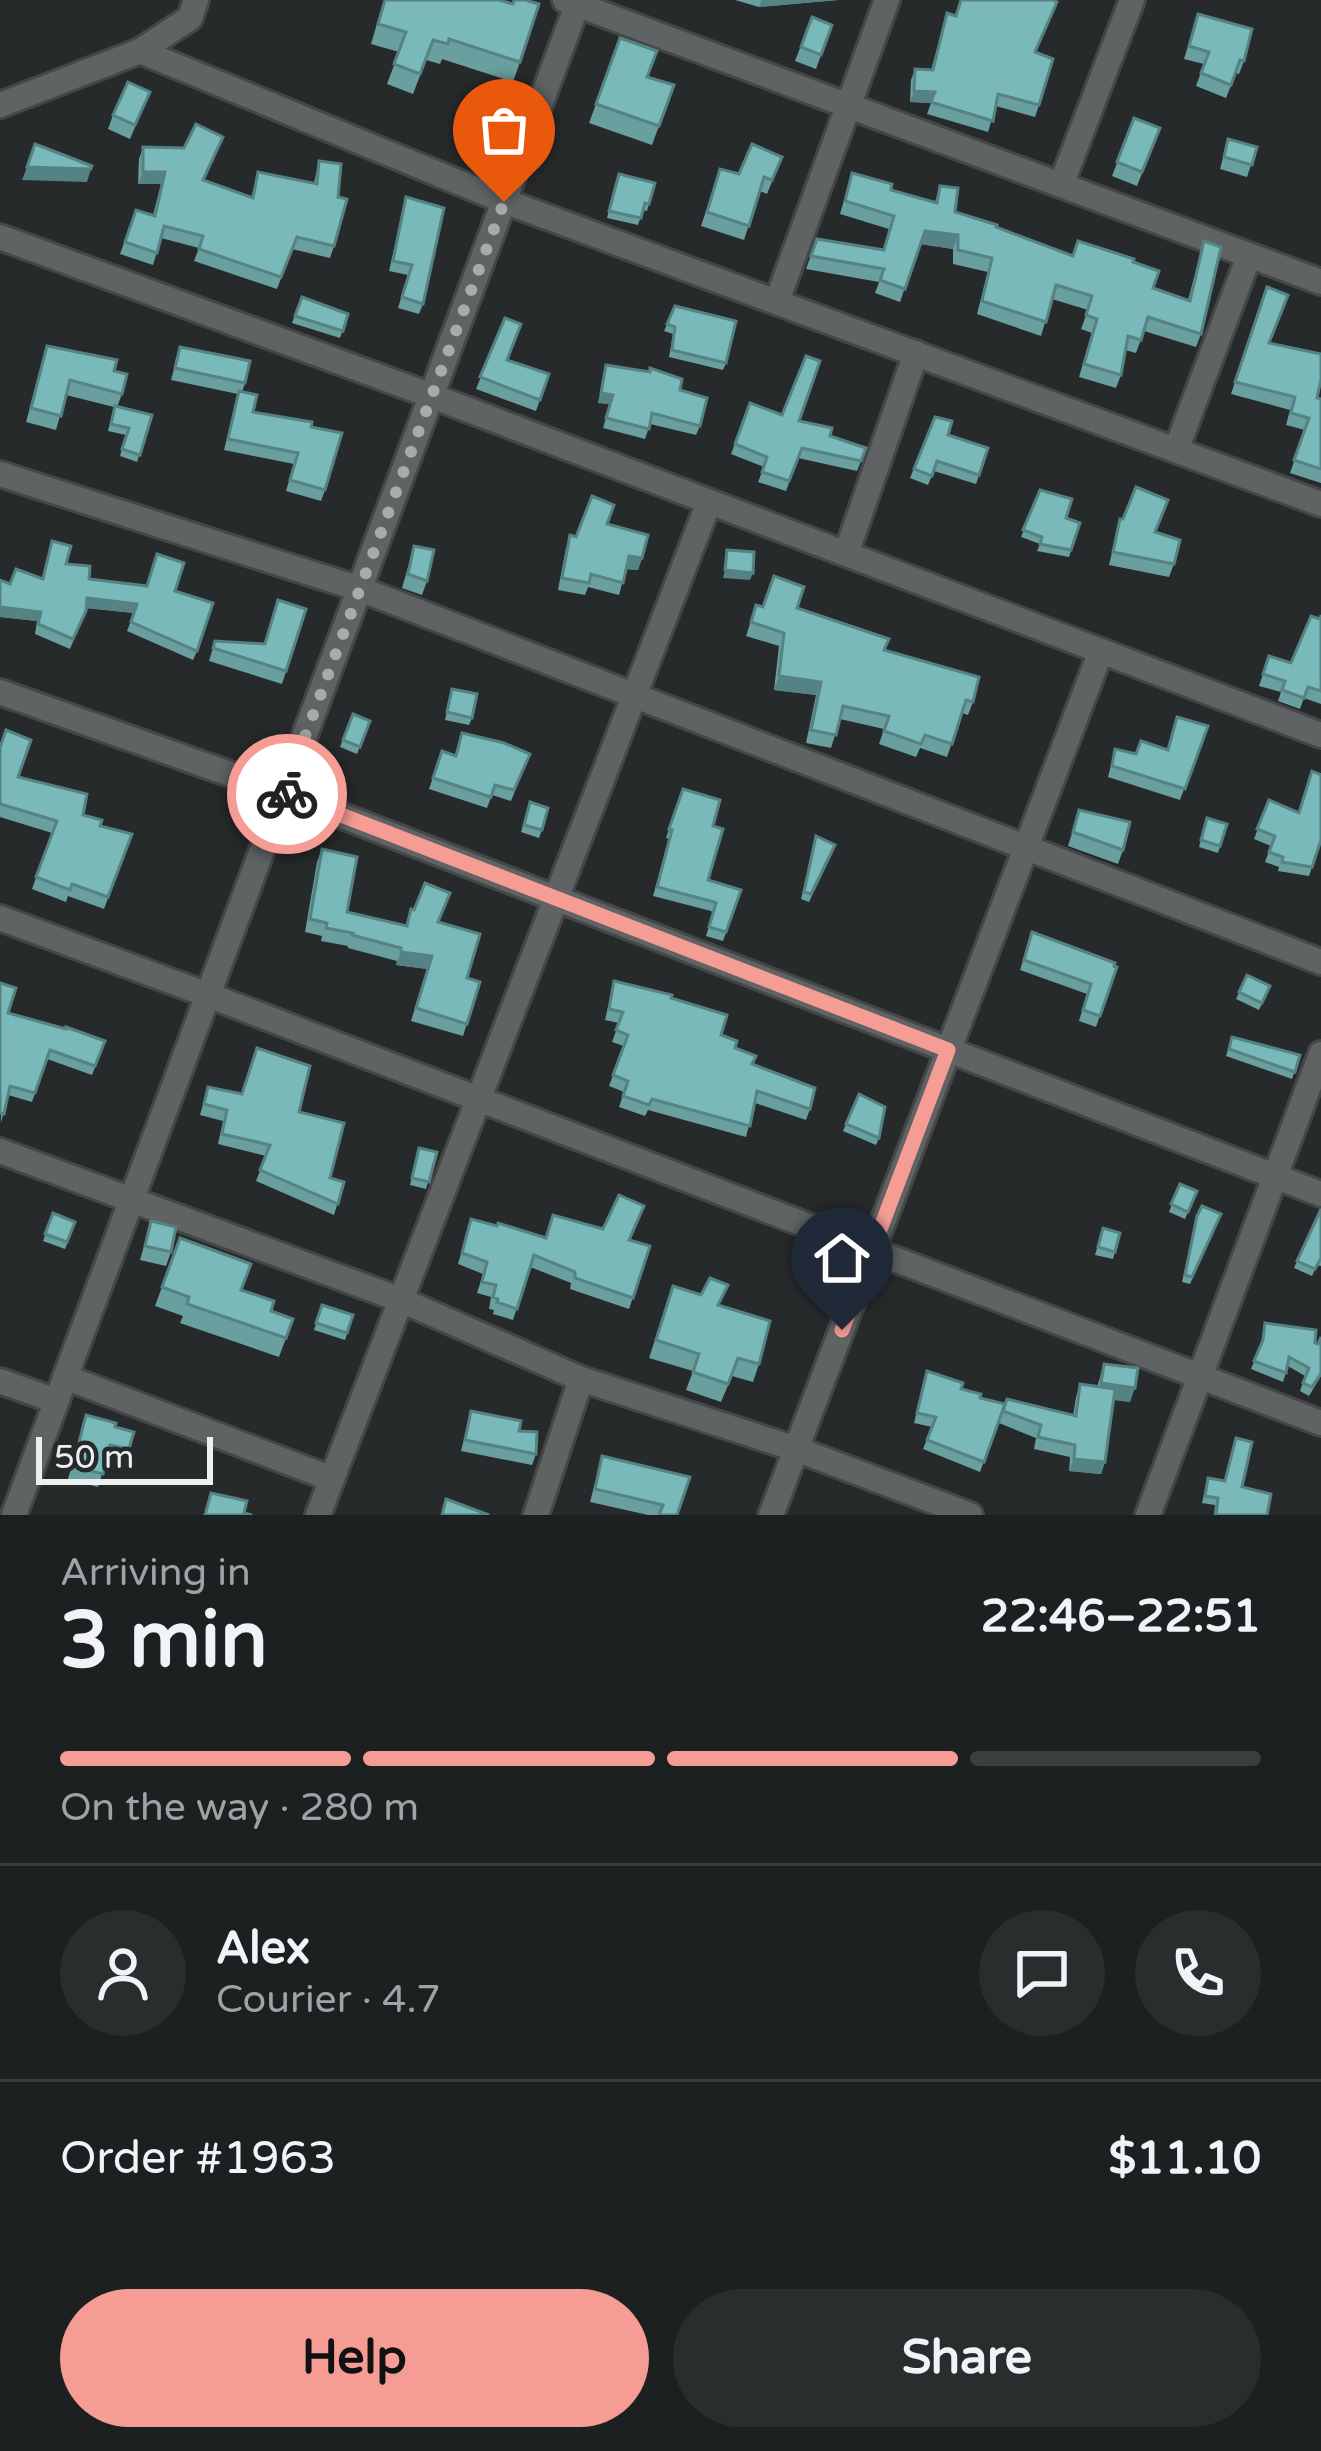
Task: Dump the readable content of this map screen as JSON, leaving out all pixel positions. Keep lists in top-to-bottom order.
{
  "scale_bar": "50 m",
  "page": {
    "scale": "50 m",
    "heading": ["3 min", "Arriving in", "22:46–22:51"],
    "panel": [
      "Alex",
      "Courier · 4.7",
      "Order #1963",
      "$11.10"
    ],
    "bar": "On the way · 280 m",
    "buttons": ["Help", "Share"]
  }
}
